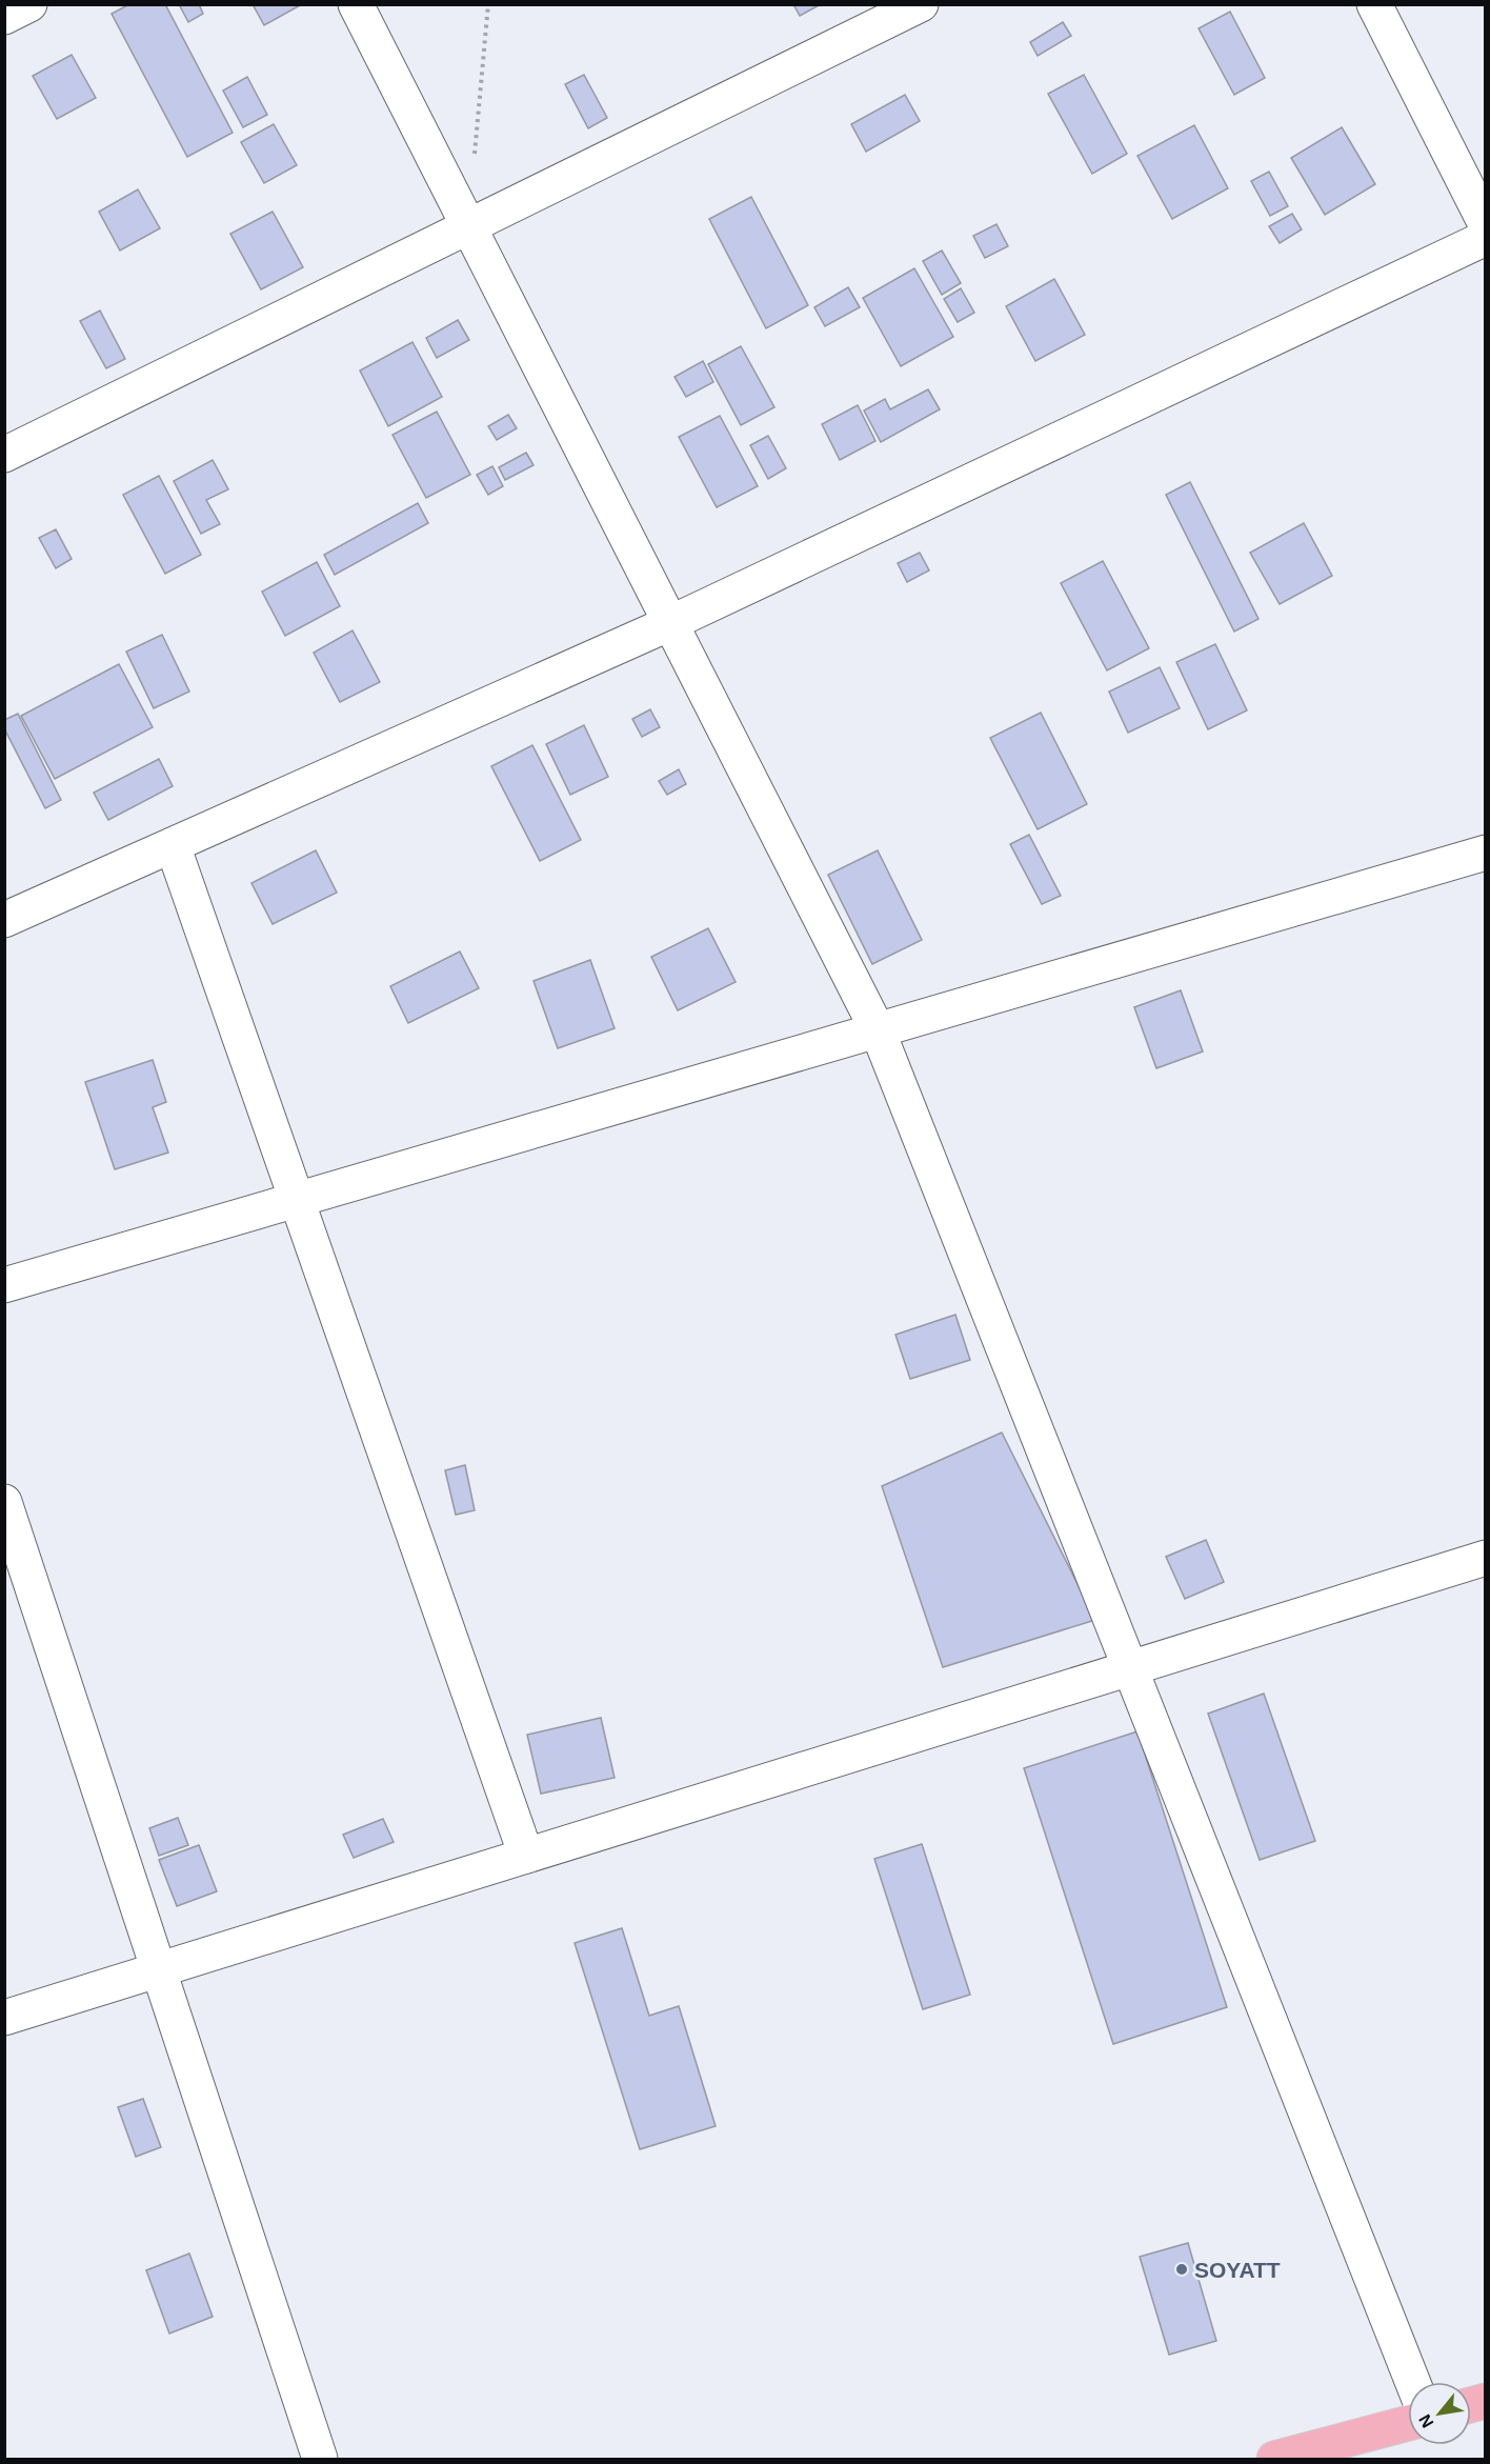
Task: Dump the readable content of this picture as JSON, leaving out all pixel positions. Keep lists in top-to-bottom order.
{
  "places": ["SOYATT"],
  "north": "bottom left"
}
